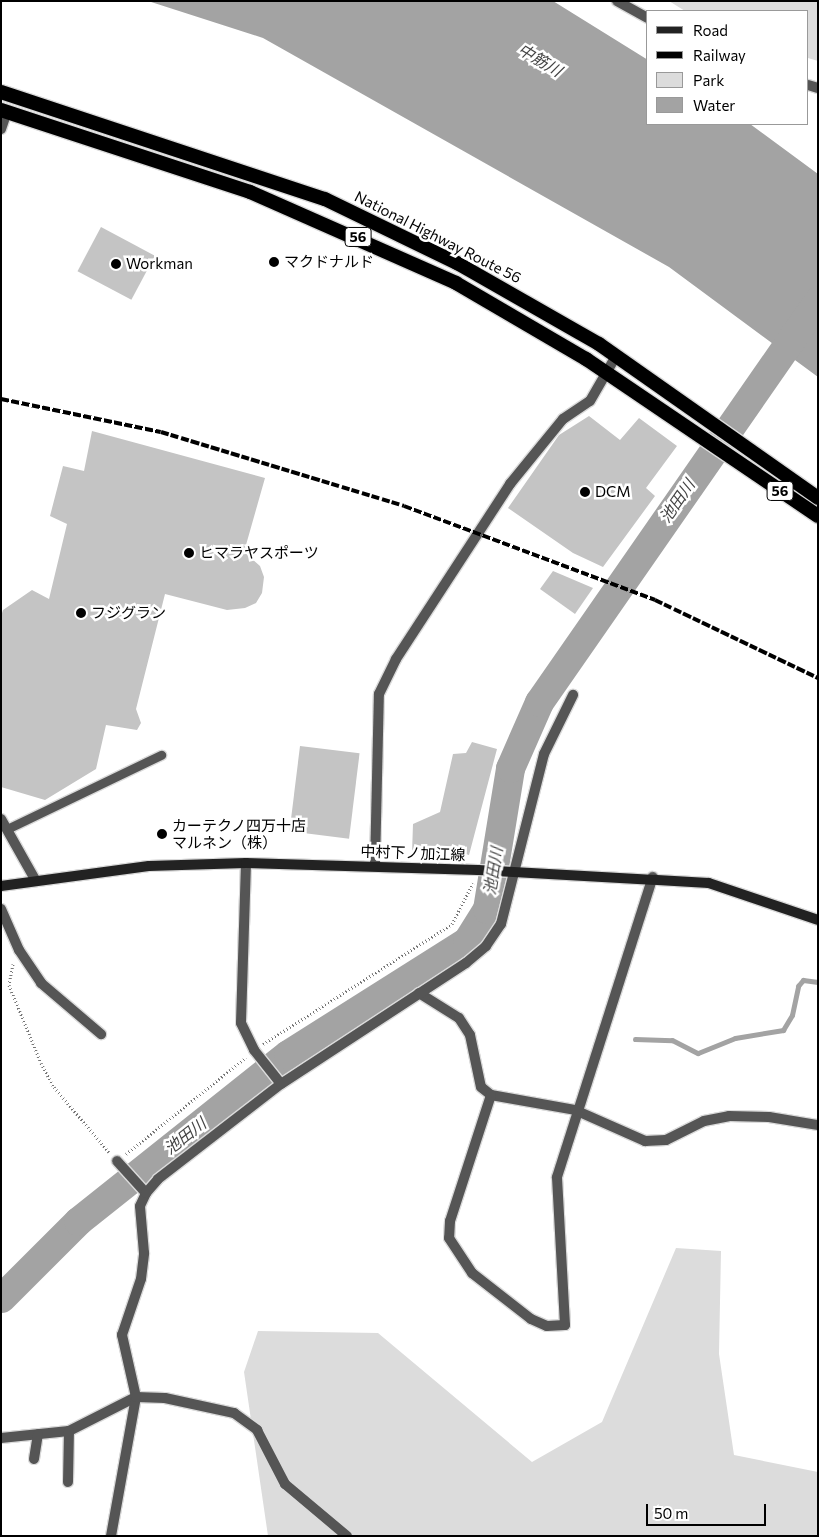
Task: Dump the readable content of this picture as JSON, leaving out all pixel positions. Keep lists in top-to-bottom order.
{
  "streets": {
    "highway": ["56", "National Highway Route 56"],
    "main road": ["中村下ノ加江線"]
  },
  "water": ["中筋川", "池田川"],
  "places": [
    "マクドナルド",
    "Workman",
    "DCM",
    "ヒマラヤスポーツ",
    "フジグラン",
    "カーテクノ四万十店 マルネン（株）"
  ],
  "legend": [
    "Road",
    "Railway",
    "Park",
    "Water"
  ],
  "scale_bar": "50 m"
}
